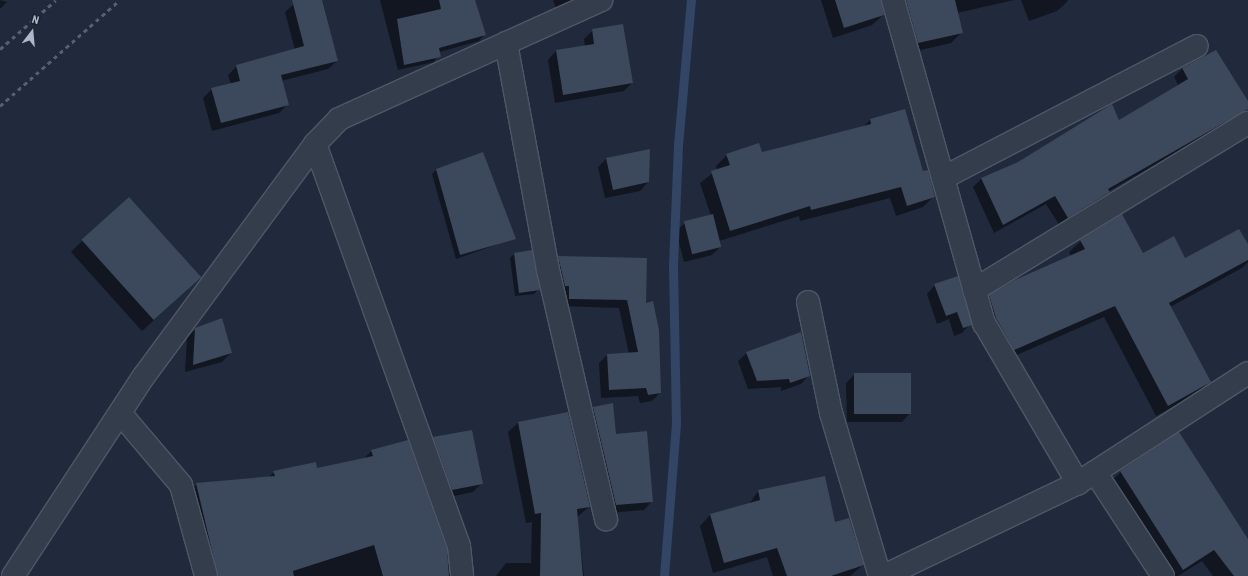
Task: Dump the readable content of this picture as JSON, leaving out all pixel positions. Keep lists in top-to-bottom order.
{
  "north": "top"
}
